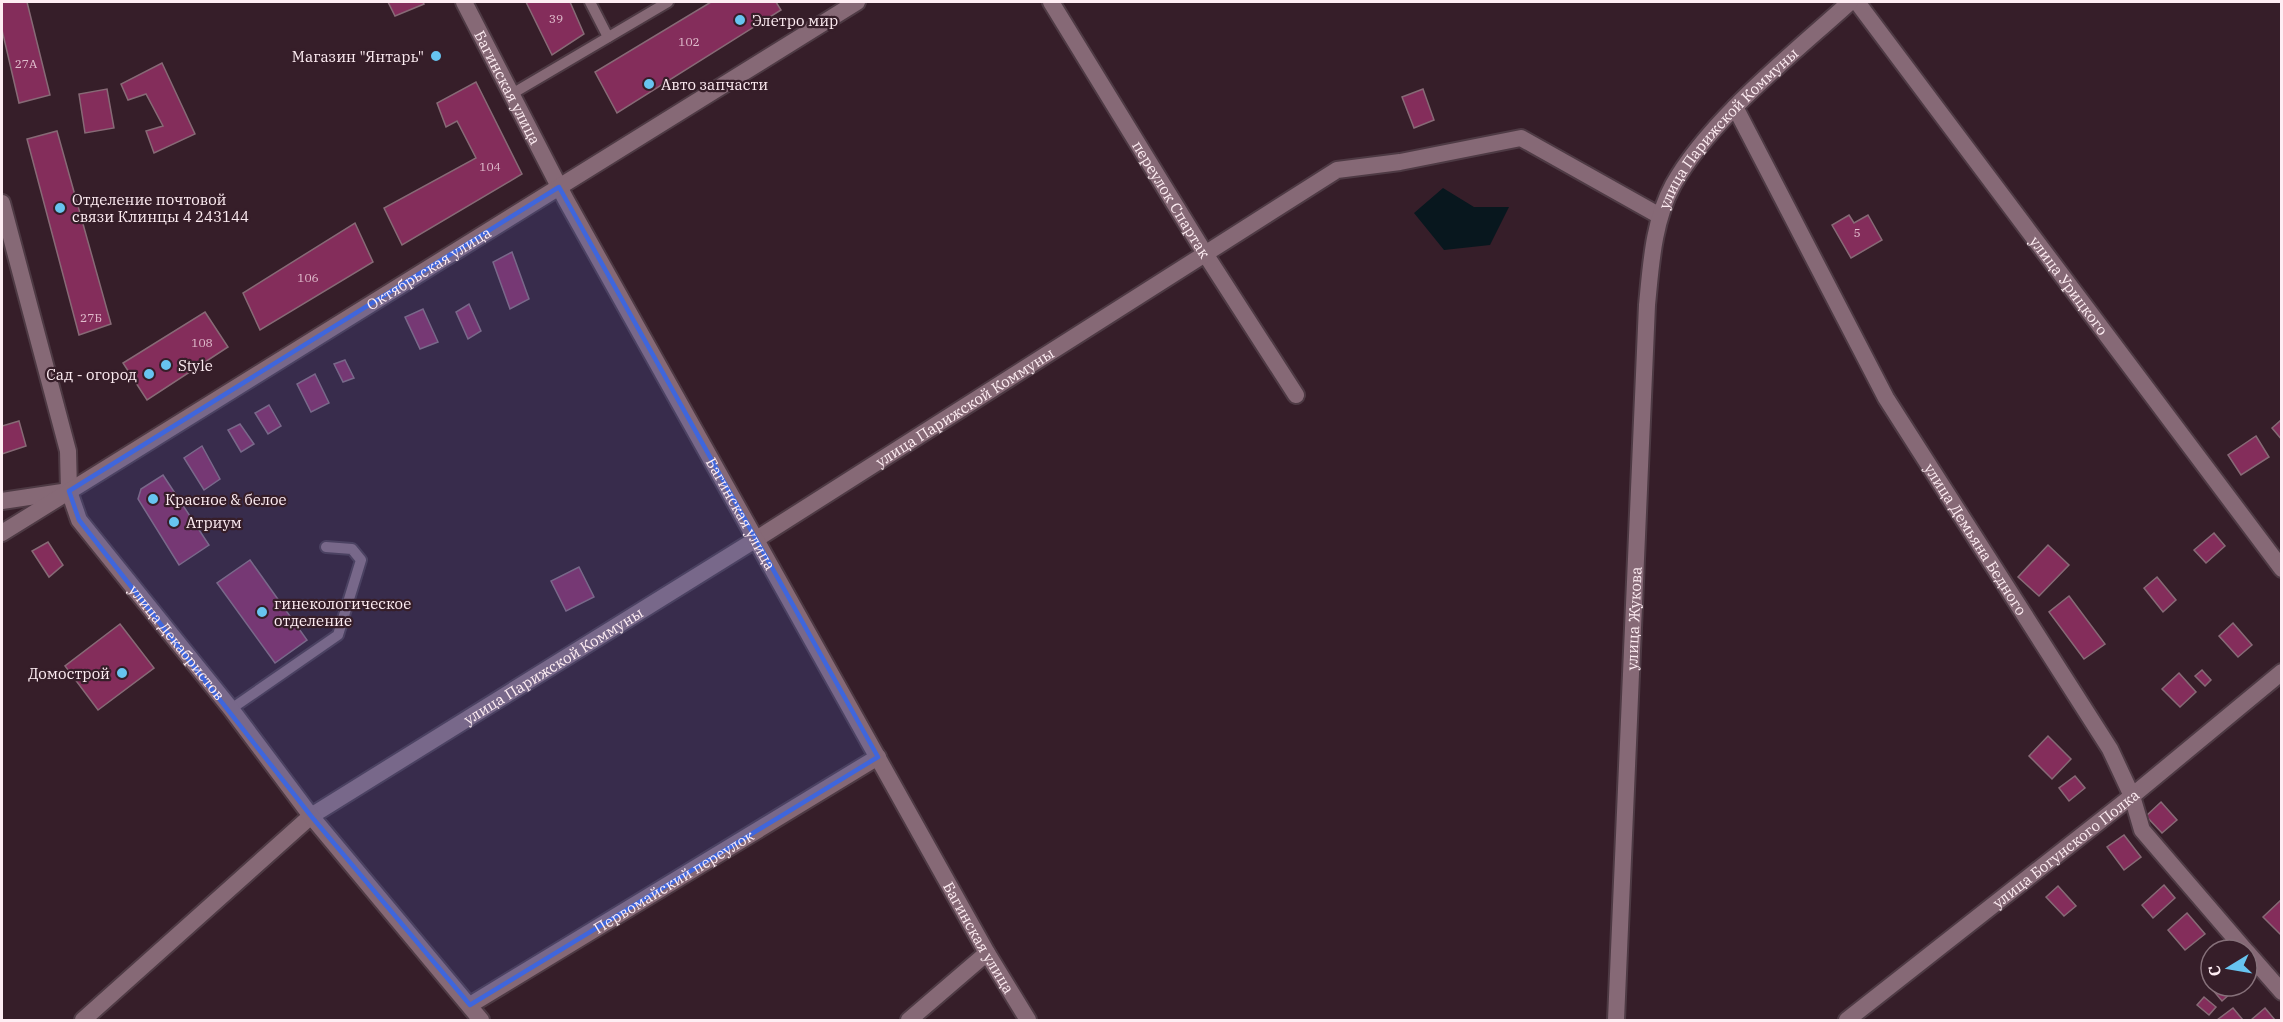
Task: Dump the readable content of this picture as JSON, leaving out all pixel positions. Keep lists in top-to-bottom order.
{
  "streets": {
    "street": [
      "Багинская улица",
      "улица Парижской Коммуны",
      "переулок Спартак",
      "Октябрьская улица",
      "улица Урицкого",
      "улица Демьяна Бедного",
      "улица Жукова",
      "улица Декабристов",
      "улица Богунского Полка",
      "Первомайский переулок"
    ]
  },
  "crossings": [
    ["Багинская улица", "улица Парижской Коммуны"],
    ["Багинская улица", "Октябрьская улица"],
    ["Багинская улица", "Первомайский переулок"],
    ["улица Парижской Коммуны", "переулок Спартак"],
    ["улица Парижской Коммуны", "улица Демьяна Бедного"],
    ["улица Парижской Коммуны", "улица Жукова"],
    ["улица Парижской Коммуны", "улица Декабристов"],
    ["Октябрьская улица", "улица Декабристов"],
    ["улица Демьяна Бедного", "улица Богунского Полка"],
    ["улица Декабристов", "Первомайский переулок"]
  ],
  "places": [
    "Элетро мир",
    "Магазин \"Янтарь\"",
    "Авто запчасти",
    "Отделение почтовой связи Клинцы 4 243144",
    "Style",
    "Сад - огород",
    "Красное & белое",
    "Атриум",
    "гинекологическое отделение",
    "Домострой"
  ],
  "house_numbers": [
    "39",
    "102",
    "27А",
    "104",
    "5",
    "106",
    "27Б",
    "108"
  ],
  "north": "left"
}
